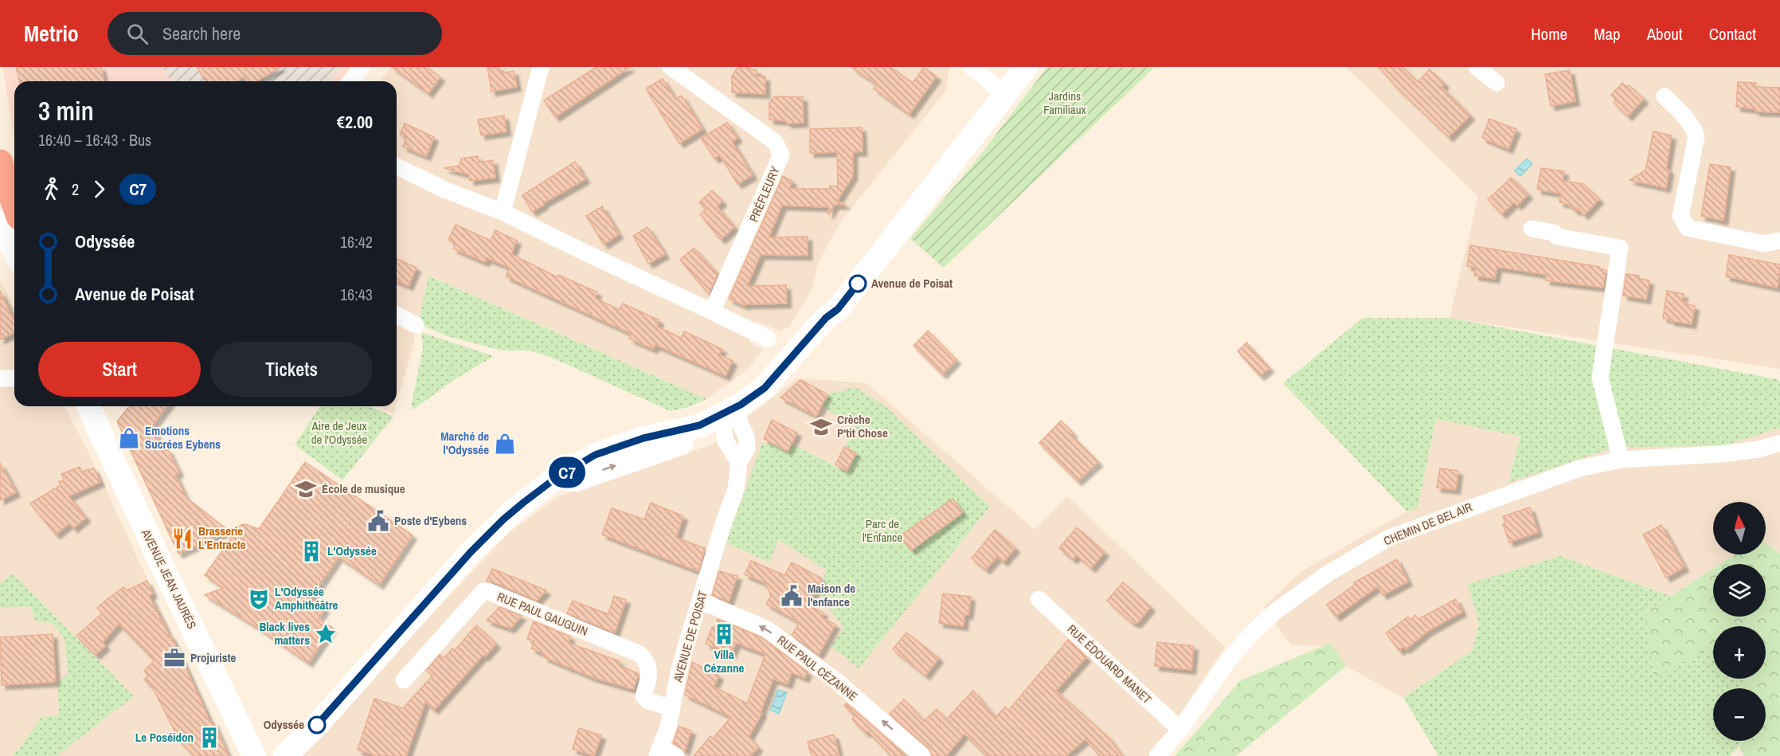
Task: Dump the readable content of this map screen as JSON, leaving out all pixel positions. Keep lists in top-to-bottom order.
{
  "streets": {
    "main road": ["AVENUE JEAN JAURÈS"],
    "street": [
      "PRÉFLEURY",
      "CHEMIN DE BEL AIR",
      "RUE PAUL GAUGUIN",
      "AVENUE DE POISAT",
      "RUE ÉDOUARD MANET",
      "RUE PAUL CÉZANNE"
    ]
  },
  "crossings": [
    ["CHEMIN DE BEL AIR", "RUE ÉDOUARD MANET"],
    ["RUE PAUL GAUGUIN", "AVENUE DE POISAT"],
    ["AVENUE DE POISAT", "RUE PAUL CÉZANNE"]
  ],
  "one_way": ["RUE PAUL CÉZANNE"],
  "parks": ["Jardins Familiaux", "Aire de Jeux de l'Odyssée", "Parc de l'Enfance"],
  "places": {
    "other": ["Avenue de Poisat", "Odyssée"],
    "school or university": ["Crèche P'tit Chose", "École de musique"],
    "shop": ["Emotions Sucrées Eybens", "Marché de l'Odyssée"],
    "public building": ["Poste d'Eybens", "Maison de l'enfance"],
    "restaurant": ["Brasserie L'Entracte"],
    "building": ["L'Odyssée", "Villa Cézanne", "Le Poséidon"],
    "theatre": ["L'Odyssée Amphithéâtre"],
    "place": ["Black lives matters"],
    "office": ["Projuriste"]
  },
  "lines": ["bus line C7"],
  "north": "top",
  "page": {
    "header": "Metrio",
    "search": "Search here",
    "nav": [
      "Home",
      "Map",
      "About",
      "Contact"
    ],
    "on_map": "C7",
    "heading": ["3 min", "16:40 – 16:43 · Bus", "€2.00"],
    "legs": ["2", "C7"],
    "list": [
      {
        "name": "Odyssée",
        "value": "16:42"
      },
      {
        "name": "Avenue de Poisat",
        "value": "16:43"
      }
    ],
    "buttons": ["Start", "Tickets"],
    "map_buttons": ["+", "−"]
  }
}
